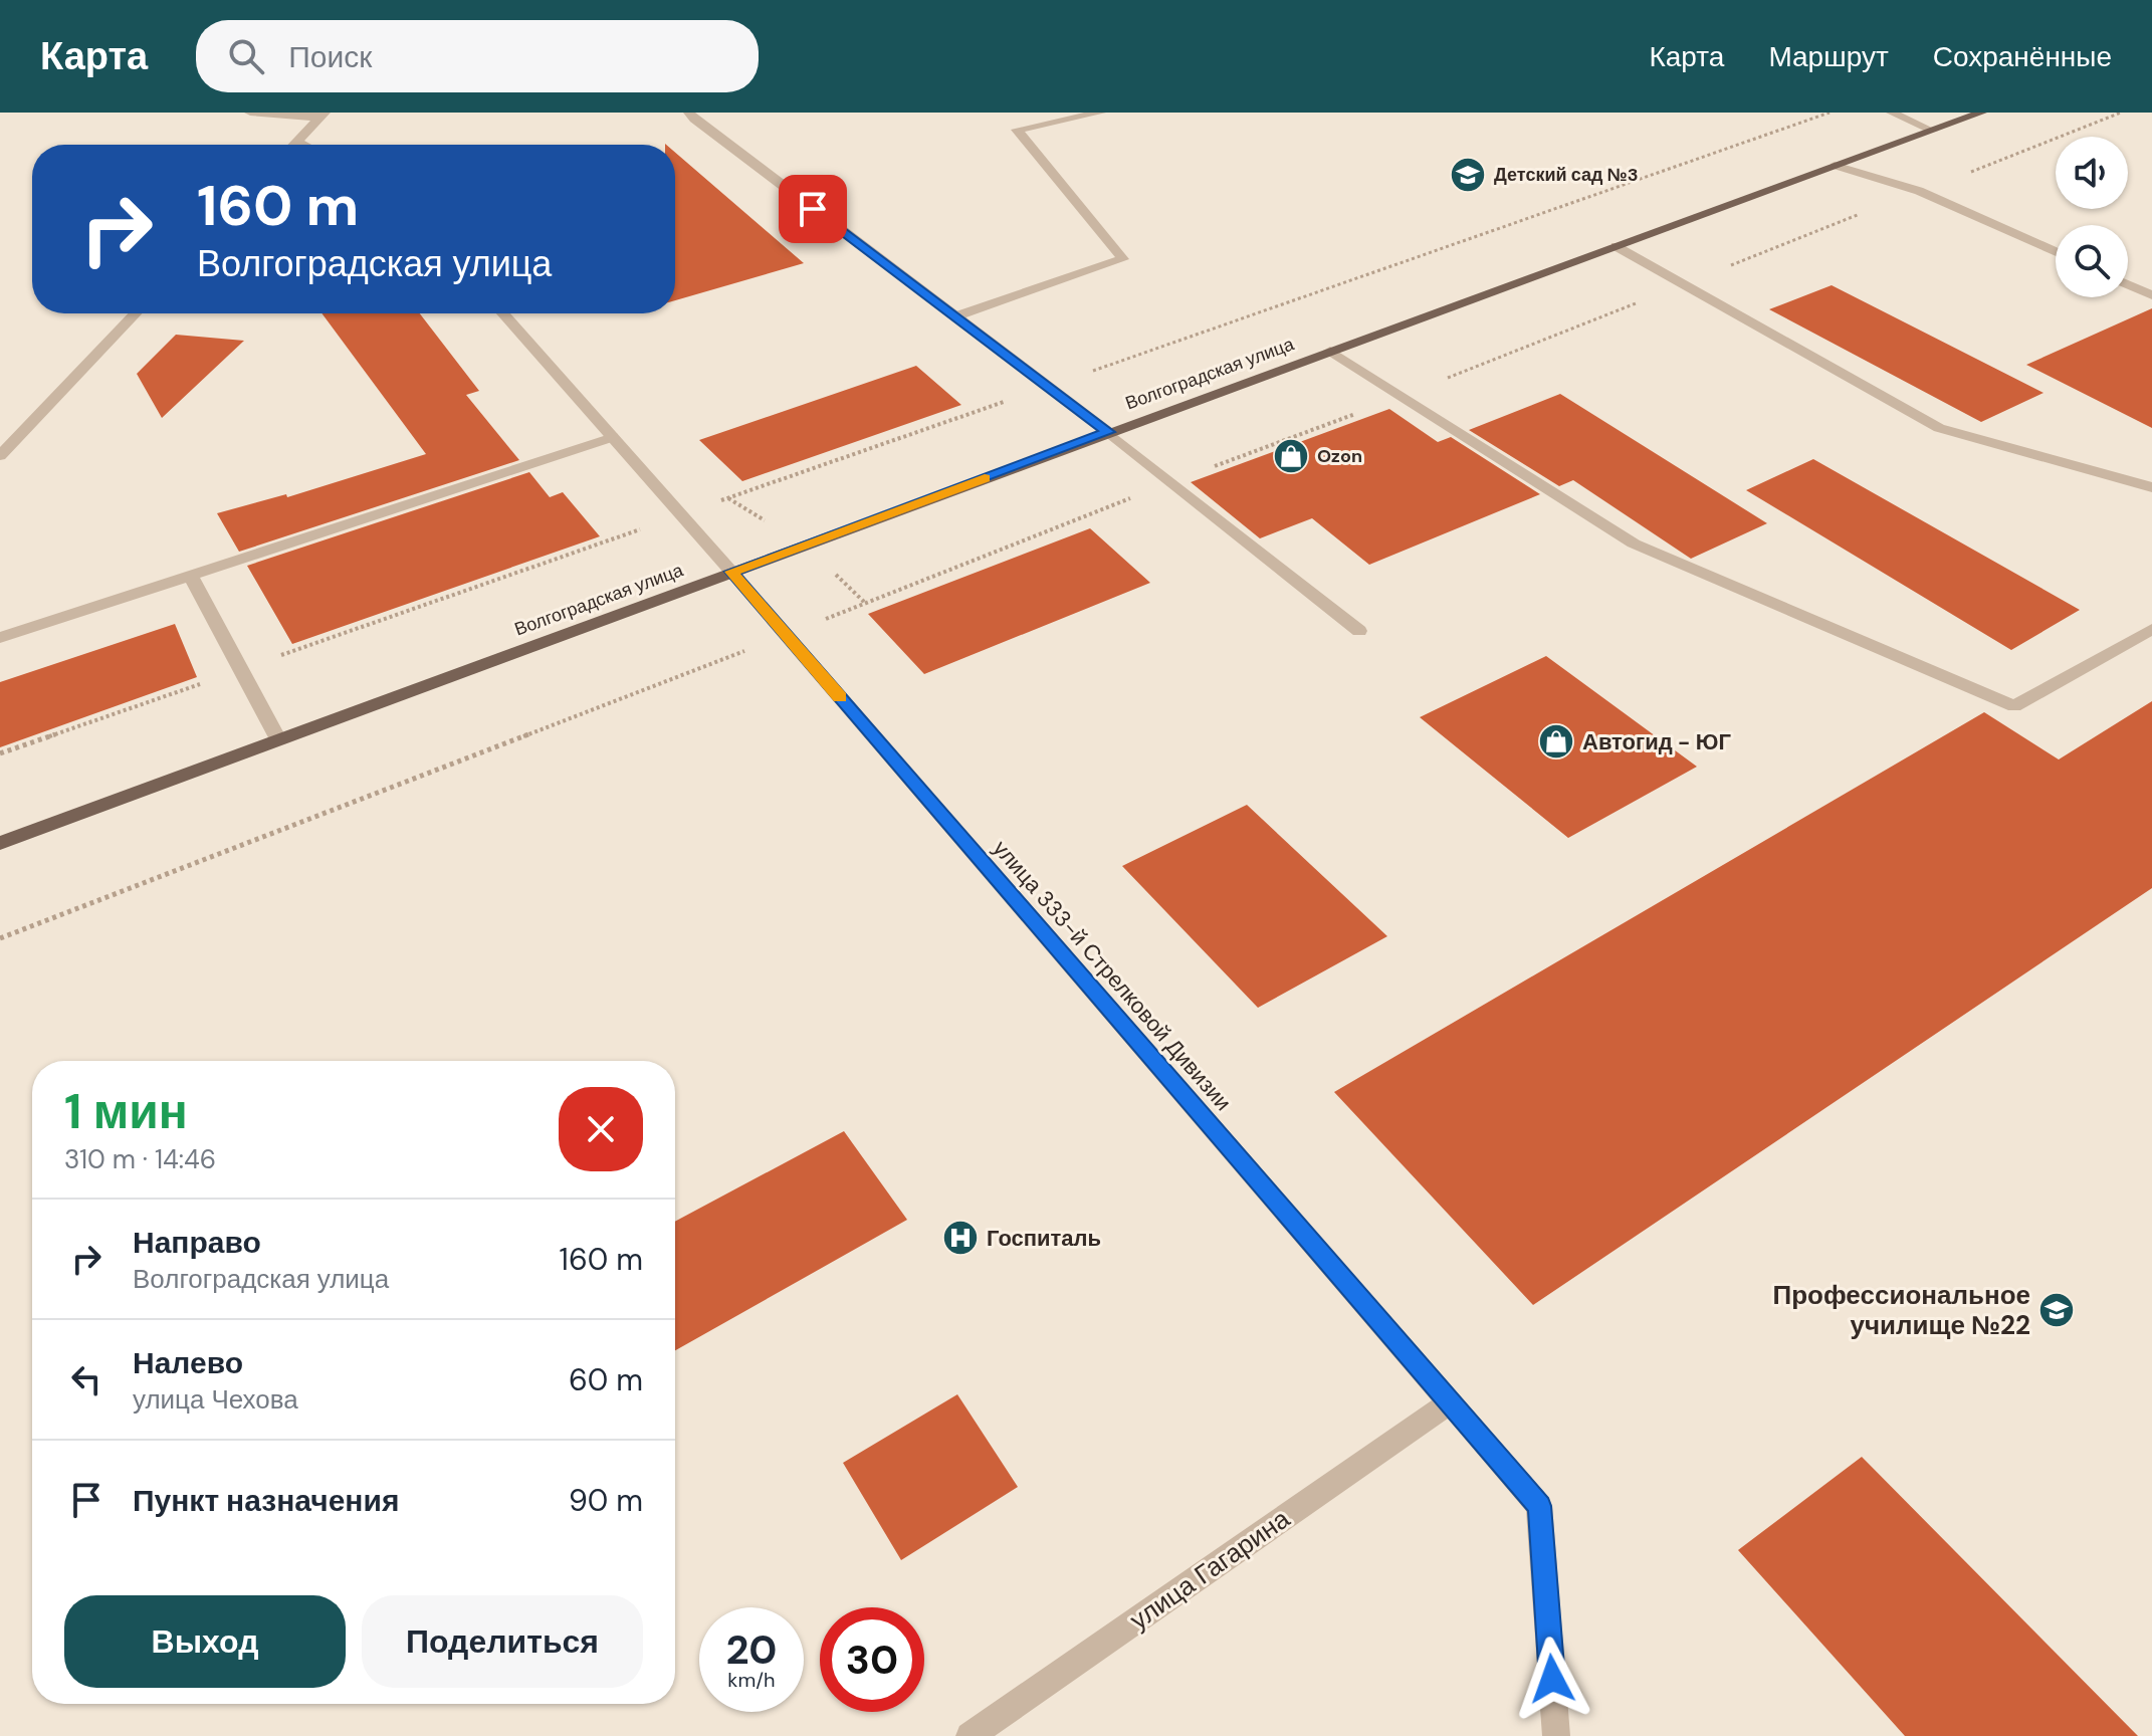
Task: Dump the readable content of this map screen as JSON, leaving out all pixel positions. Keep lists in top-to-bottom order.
{
  "streets": {
    "main road": ["Волгоградская улица"],
    "street": ["улица 333-й Стрелковой Дивизии", "улица Гагарина"]
  },
  "crossings": [
    ["Волгоградская улица", "улица 333-й Стрелковой Дивизии"],
    ["улица 333-й Стрелковой Дивизии", "улица Гагарина"]
  ],
  "places": {
    "school or university": ["Детский сад №3", "Профессиональное училище №22"],
    "shop": ["Ozon", "Автогид - ЮГ"],
    "hospital": ["Госпиталь"]
  },
  "page": {
    "header": "Карта",
    "search": "Поиск",
    "nav": ["Карта", "Маршрут", "Сохранённые"],
    "turn": ["160 m", "Волгоградская улица"],
    "heading": ["1 мин", "310 m · 14:46"],
    "list": [
      {
        "name": "Направо",
        "note": "Волгоградская улица",
        "value": "160 m"
      },
      {
        "name": "Налево",
        "note": "улица Чехова",
        "value": "60 m"
      },
      {
        "name": "Пункт назначения",
        "value": "90 m"
      }
    ],
    "buttons": ["Выход", "Поделиться"],
    "speed": "20 km/h",
    "limit": "30"
  }
}
